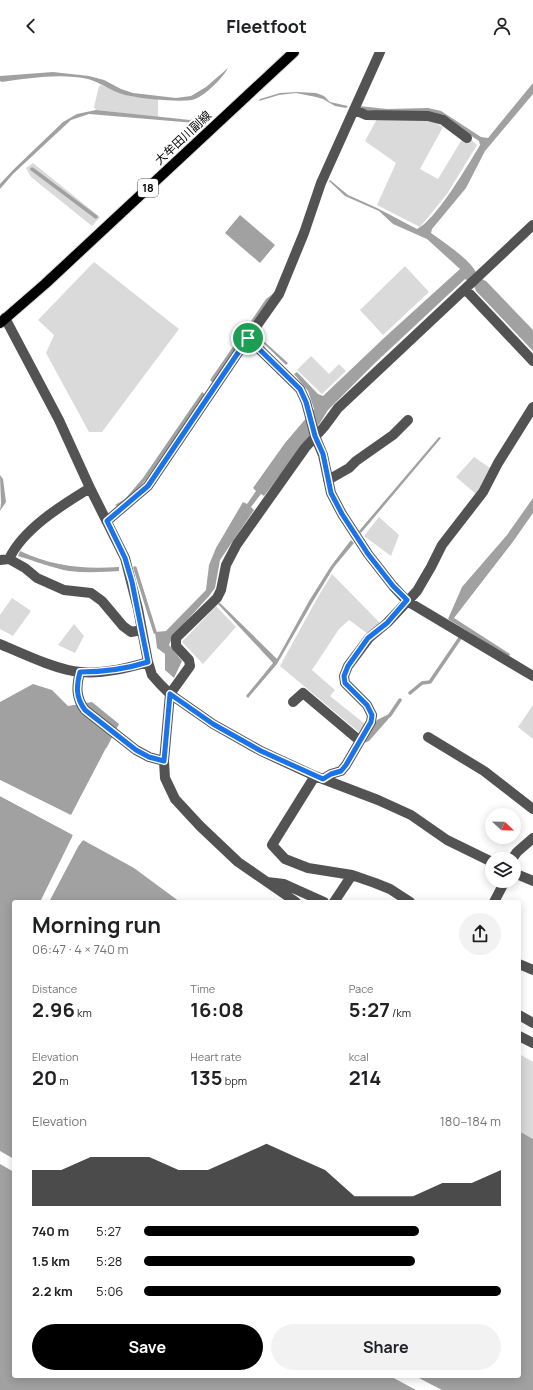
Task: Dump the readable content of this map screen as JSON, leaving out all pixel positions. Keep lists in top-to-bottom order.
{
  "streets": {
    "main road": ["大牟田川副線", "18"]
  },
  "north": "right",
  "page": {
    "header": "Fleetfoot",
    "heading": ["Morning run", "06:47 · 4 × 740 m"],
    "stats": [
      ["Distance", "2.96 km"],
      ["Time", "16:08"],
      ["Pace", "5:27 /km"],
      ["Elevation", "20 m"],
      ["Heart rate", "135 bpm"],
      ["kcal", "214"]
    ],
    "chart": ["Elevation", "180–184 m"],
    "list": [
      {
        "name": "740 m",
        "note": "5:27"
      },
      {
        "name": "1.5 km",
        "note": "5:28"
      },
      {
        "name": "2.2 km",
        "note": "5:06"
      }
    ],
    "buttons": ["Save", "Share"]
  }
}
